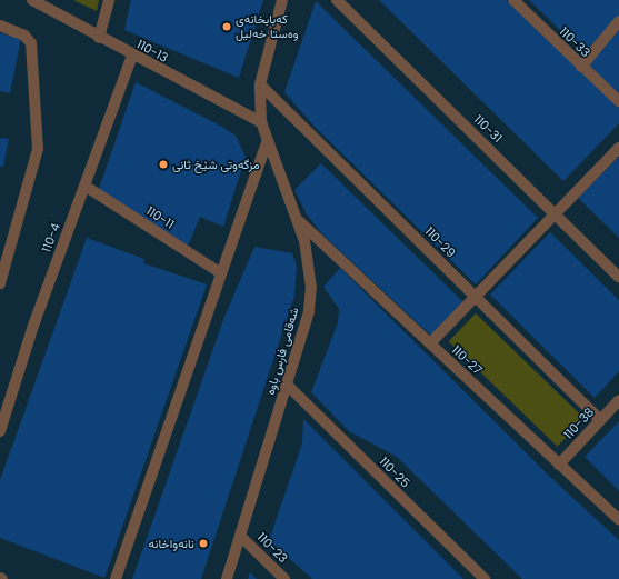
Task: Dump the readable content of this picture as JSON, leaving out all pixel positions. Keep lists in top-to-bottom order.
{
  "streets": {
    "street": [
      "110-33",
      "110-13",
      "110-31",
      "110-11",
      "110-4",
      "110-29",
      "شەقامی فارس باوە",
      "110-27",
      "110-38",
      "110-25",
      "110-23"
    ]
  },
  "crossings": [
    ["110-13", "110-4"],
    ["110-13", "شەقامی فارس باوە"],
    ["110-11", "110-4"],
    ["110-29", "شەقامی فارس باوە"],
    ["110-29", "110-38"],
    ["شەقامی فارس باوە", "110-27"],
    ["شەقامی فارس باوە", "110-25"],
    ["شەقامی فارس باوە", "110-23"],
    ["110-27", "110-38"]
  ],
  "places": ["کەبابخانەی وەستا خەلیل", "مزگەوتی شێخ ثانی", "نانەواخانە"]
}
